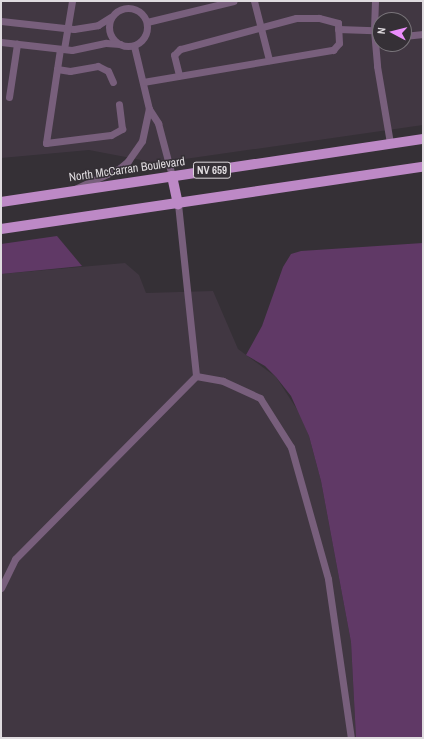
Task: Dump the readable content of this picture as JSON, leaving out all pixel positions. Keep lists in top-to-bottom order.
{
  "streets": {
    "main road": ["North McCarran Boulevard", "NV 659"]
  },
  "north": "left"
}
